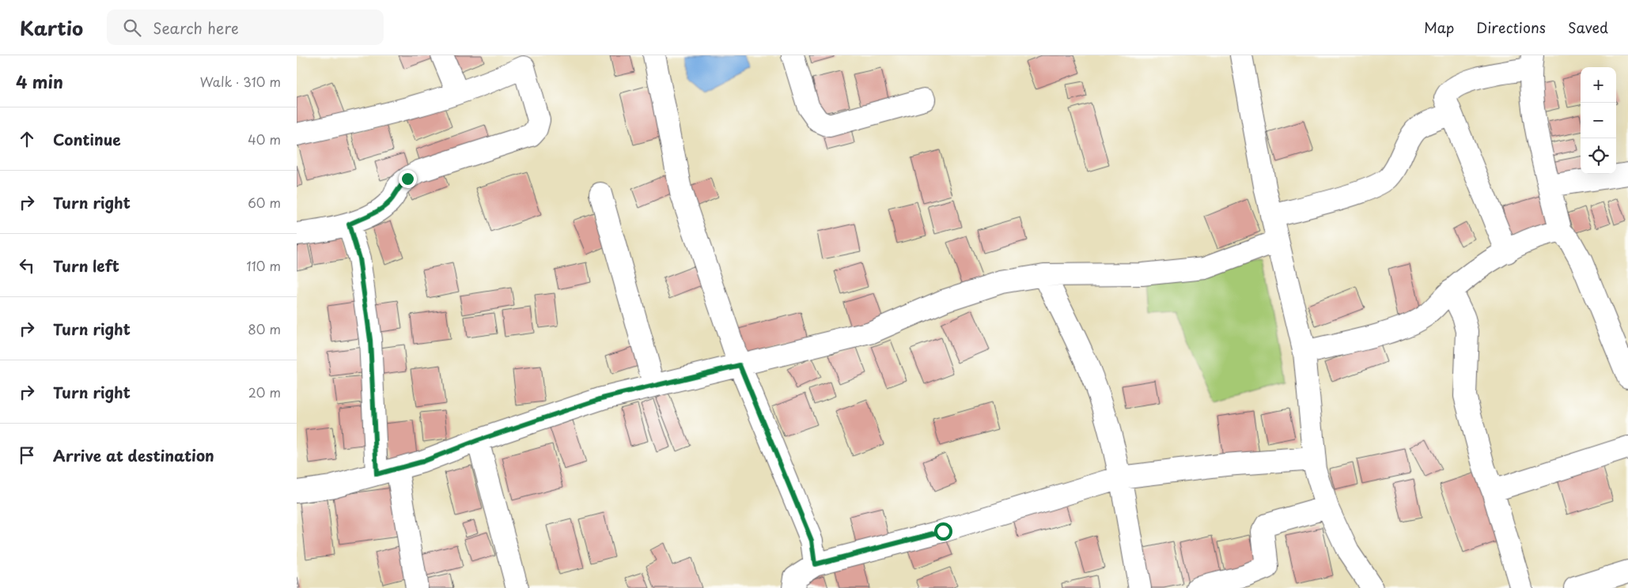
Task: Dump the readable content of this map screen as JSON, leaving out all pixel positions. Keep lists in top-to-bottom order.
{
  "page": {
    "header": "Kartio",
    "search": "Search here",
    "nav": ["Map", "Directions", "Saved"],
    "heading": ["4 min", "Walk · 310 m"],
    "map_buttons": ["+", "−"],
    "list": [
      ["Continue", "40 m"],
      ["Turn right", "60 m"],
      ["Turn left", "110 m"],
      ["Turn right", "80 m"],
      ["Turn right", "20 m"],
      "Arrive at destination"
    ]
  }
}
